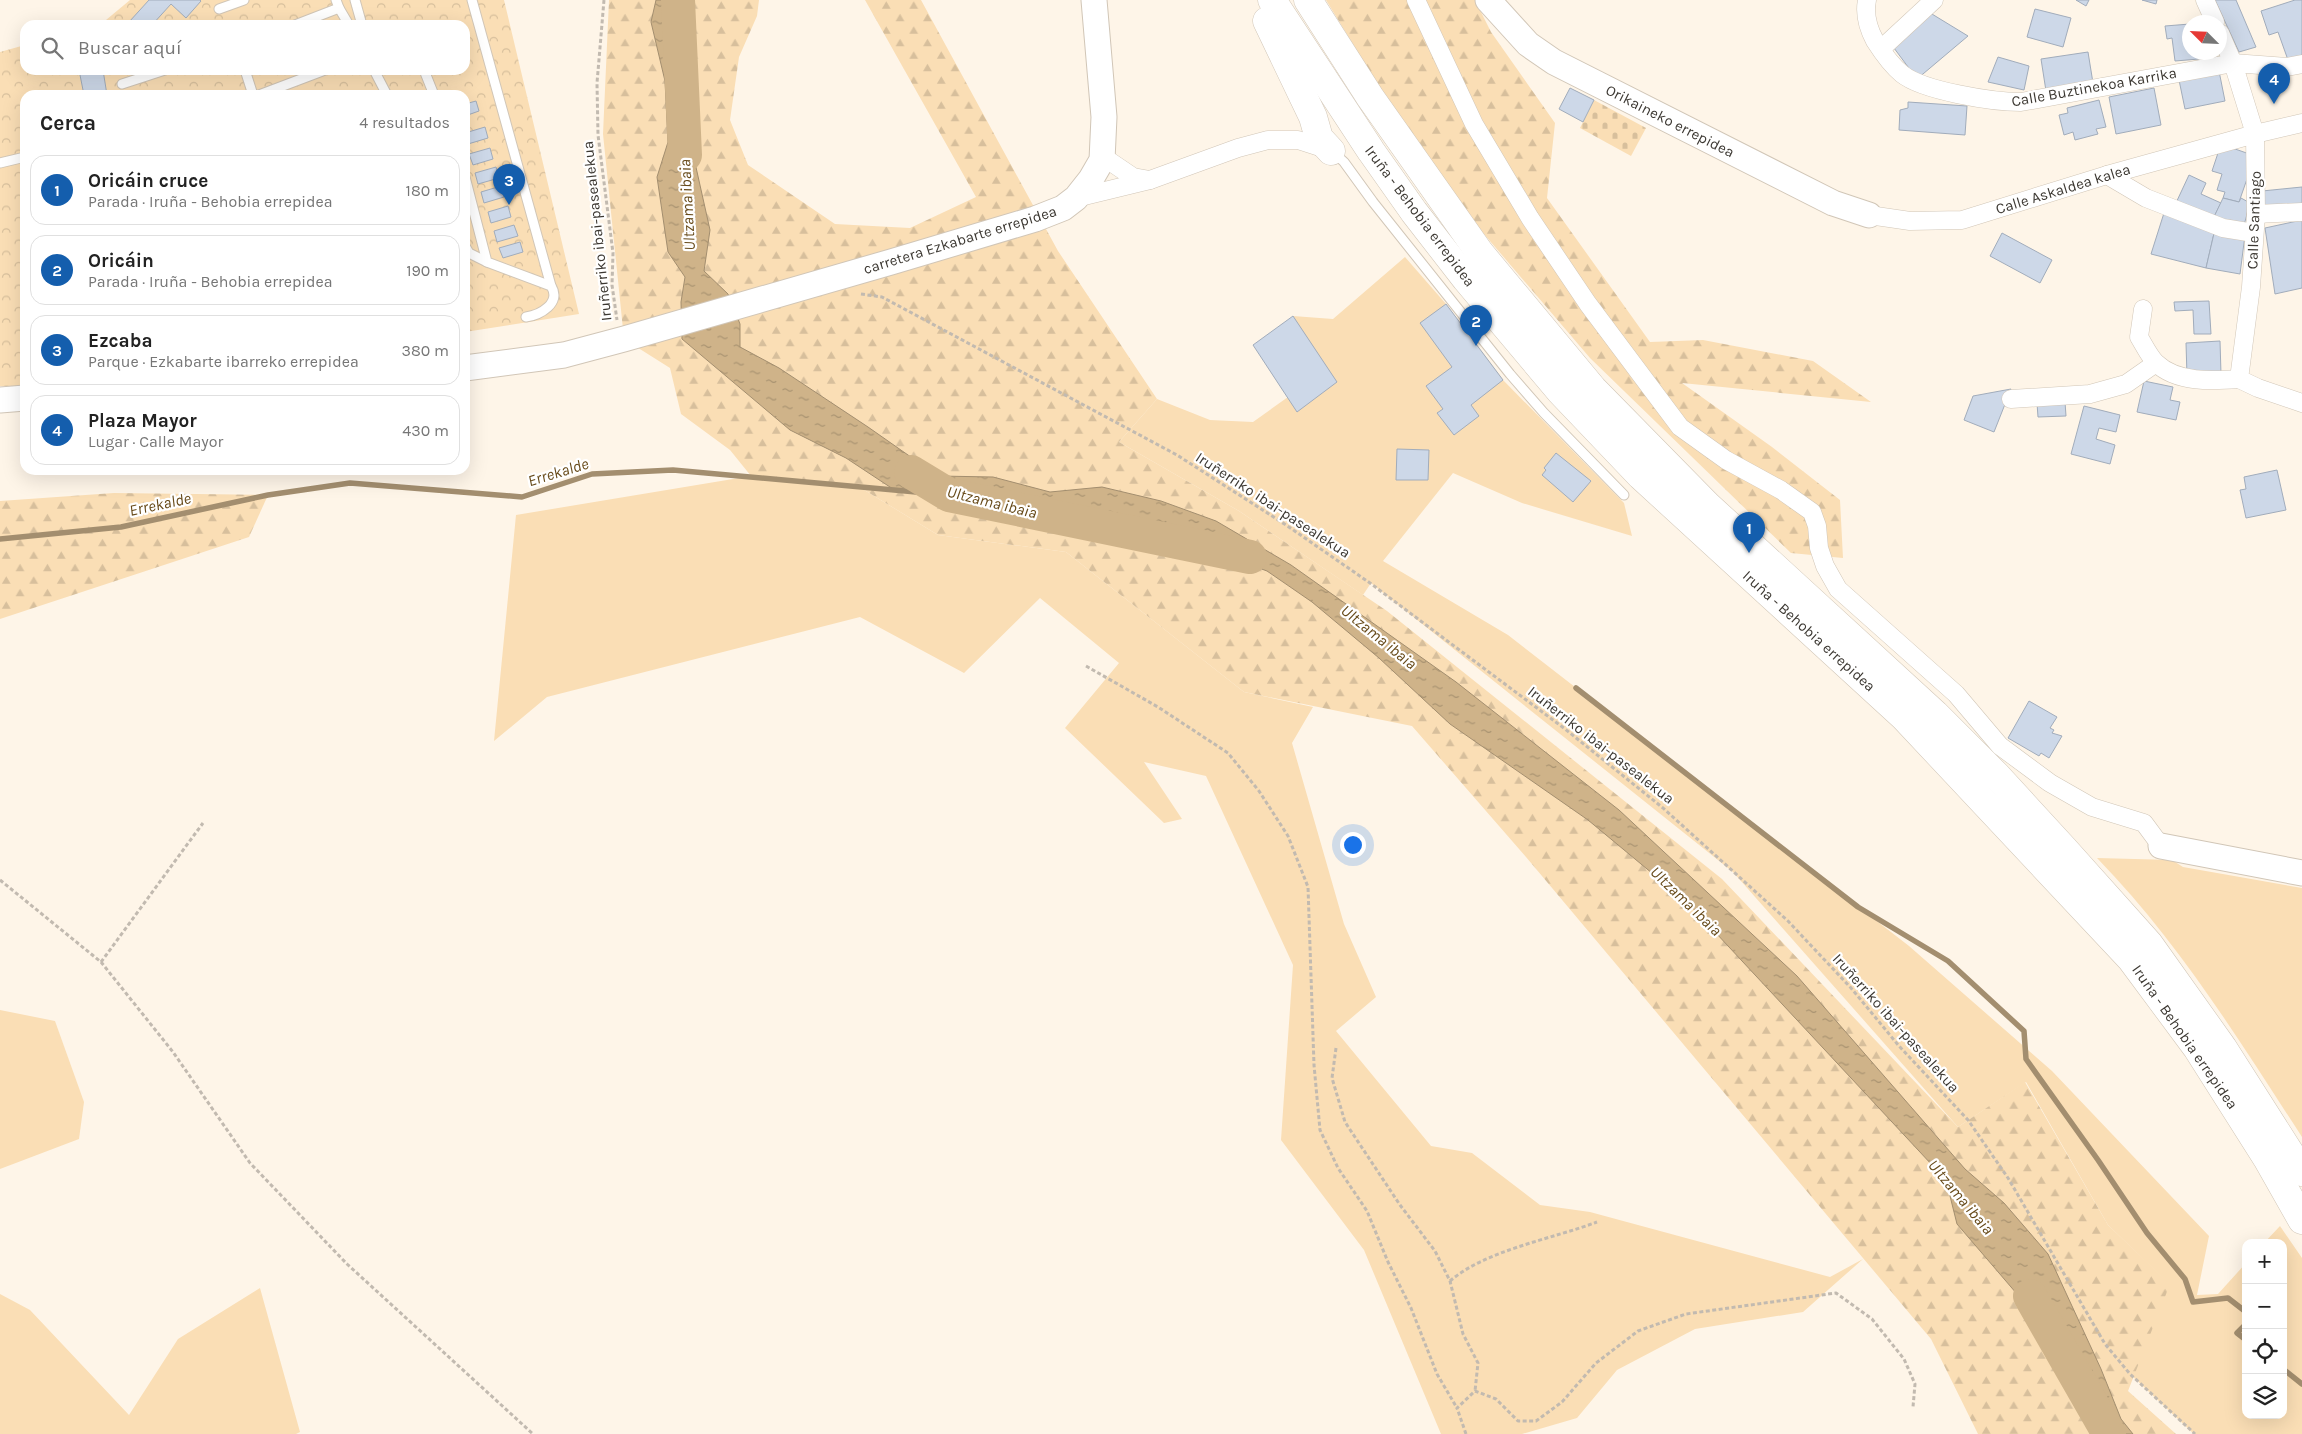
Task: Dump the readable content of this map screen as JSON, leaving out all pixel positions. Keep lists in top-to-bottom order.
{
  "streets": {
    "highway": ["Iruña - Behobia errepidea"],
    "street": [
      "Calle Buztinekoa Karrika",
      "Orikaineko errepidea",
      "Calle Askaldea kalea",
      "Calle Santiago",
      "carretera Ezkabarte errepidea"
    ],
    "path": ["Iruñerriko ibai-pasealekua"]
  },
  "crossings": [
    ["Calle Buztinekoa Karrika", "Calle Santiago"],
    ["Orikaineko errepidea", "Calle Askaldea kalea"],
    ["Calle Askaldea kalea", "Calle Santiago"],
    ["Iruñerriko ibai-pasealekua", "carretera Ezkabarte errepidea"]
  ],
  "water": ["Ultzama ibaia", "Errekalde"],
  "north": "top left",
  "page": {
    "search": "Buscar aquí",
    "pins": [
      "4",
      "3",
      "2",
      "1"
    ],
    "heading": ["Cerca", "4 resultados"],
    "list": [
      {
        "mark": "1",
        "name": "Oricáin cruce",
        "note": "Parada · Iruña - Behobia errepidea",
        "value": "180 m"
      },
      {
        "mark": "2",
        "name": "Oricáin",
        "note": "Parada · Iruña - Behobia errepidea",
        "value": "190 m"
      },
      {
        "mark": "3",
        "name": "Ezcaba",
        "note": "Parque · Ezkabarte ibarreko errepidea",
        "value": "380 m"
      },
      {
        "mark": "4",
        "name": "Plaza Mayor",
        "note": "Lugar · Calle Mayor",
        "value": "430 m"
      }
    ],
    "map_buttons": ["+", "−"]
  }
}
